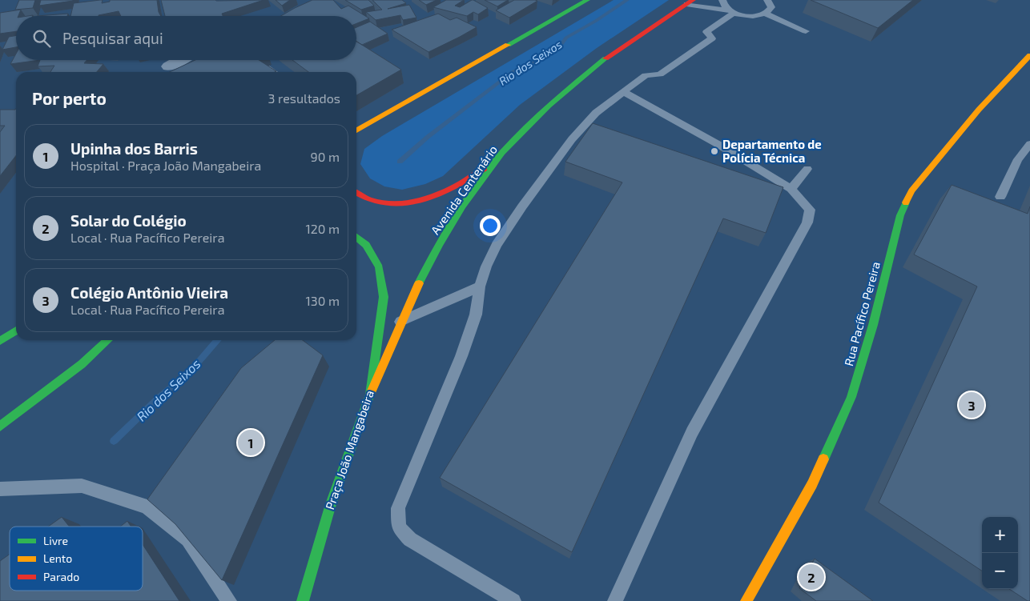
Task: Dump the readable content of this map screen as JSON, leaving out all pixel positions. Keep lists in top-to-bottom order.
{
  "streets": {
    "main road": ["Avenida Centenário", "Rua Pacífico Pereira", "Praça João Mangabeira"]
  },
  "crossings": [
    ["Avenida Centenário", "Praça João Mangabeira"]
  ],
  "water": ["Rio dos Seixos"],
  "places": ["Departamento de Polícia Técnica"],
  "legend": ["Livre", "Lento", "Parado"],
  "page": {
    "search": "Pesquisar aqui",
    "heading": ["Por perto", "3 resultados"],
    "list": [
      {
        "mark": "1",
        "name": "Upinha dos Barris",
        "note": "Hospital · Praça João Mangabeira",
        "value": "90 m"
      },
      {
        "mark": "2",
        "name": "Solar do Colégio",
        "note": "Local · Rua Pacífico Pereira",
        "value": "120 m"
      },
      {
        "mark": "3",
        "name": "Colégio Antônio Vieira",
        "note": "Local · Rua Pacífico Pereira",
        "value": "130 m"
      }
    ],
    "pins": ["3", "1", "2"],
    "map_buttons": ["+", "−"]
  }
}
